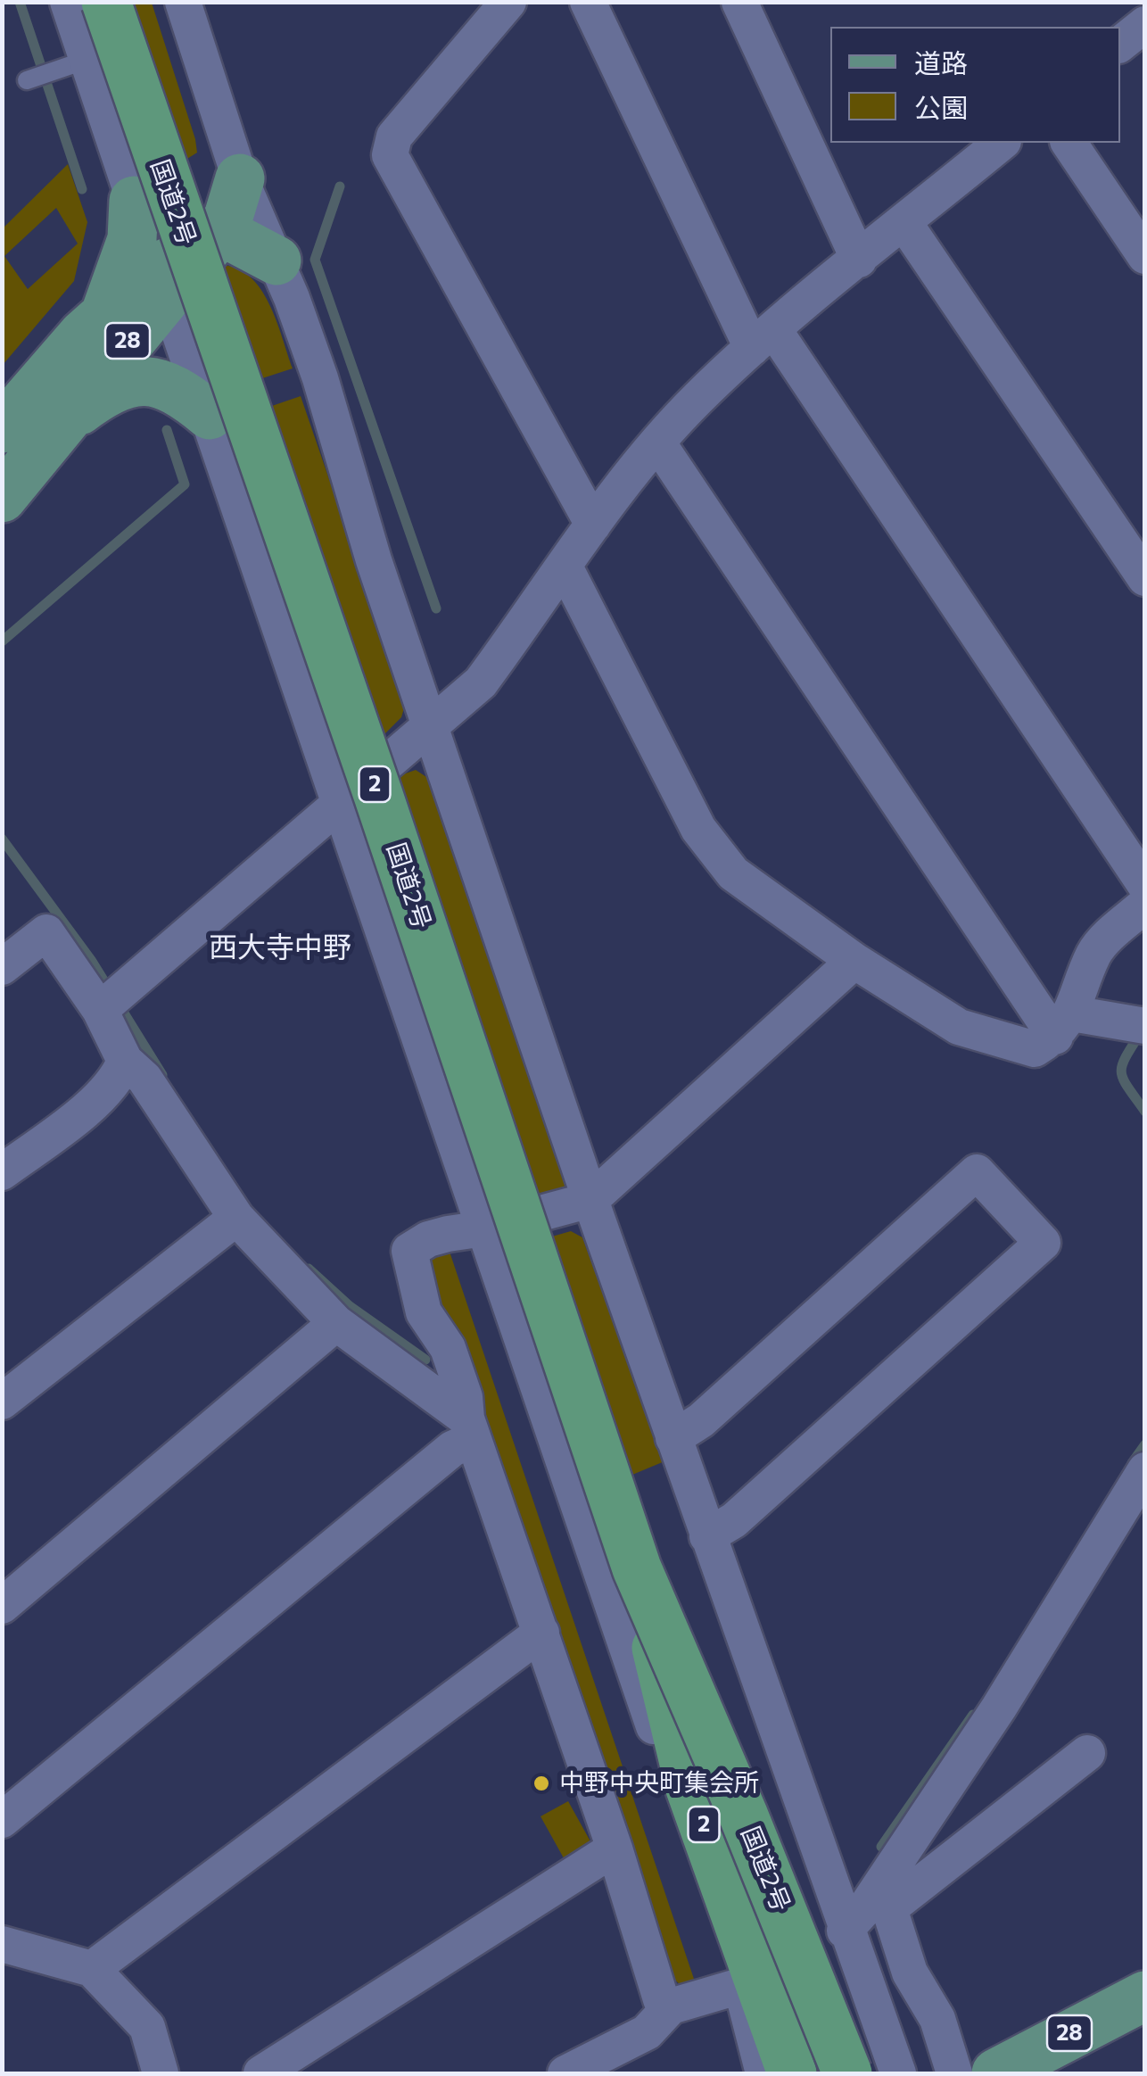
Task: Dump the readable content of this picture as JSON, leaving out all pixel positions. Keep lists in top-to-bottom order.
{
  "streets": {
    "highway": ["国道2号", "2"],
    "main road": ["28"]
  },
  "districts": ["西大寺中野"],
  "places": ["中野中央町集会所"],
  "legend": ["道路", "公園"]
}
